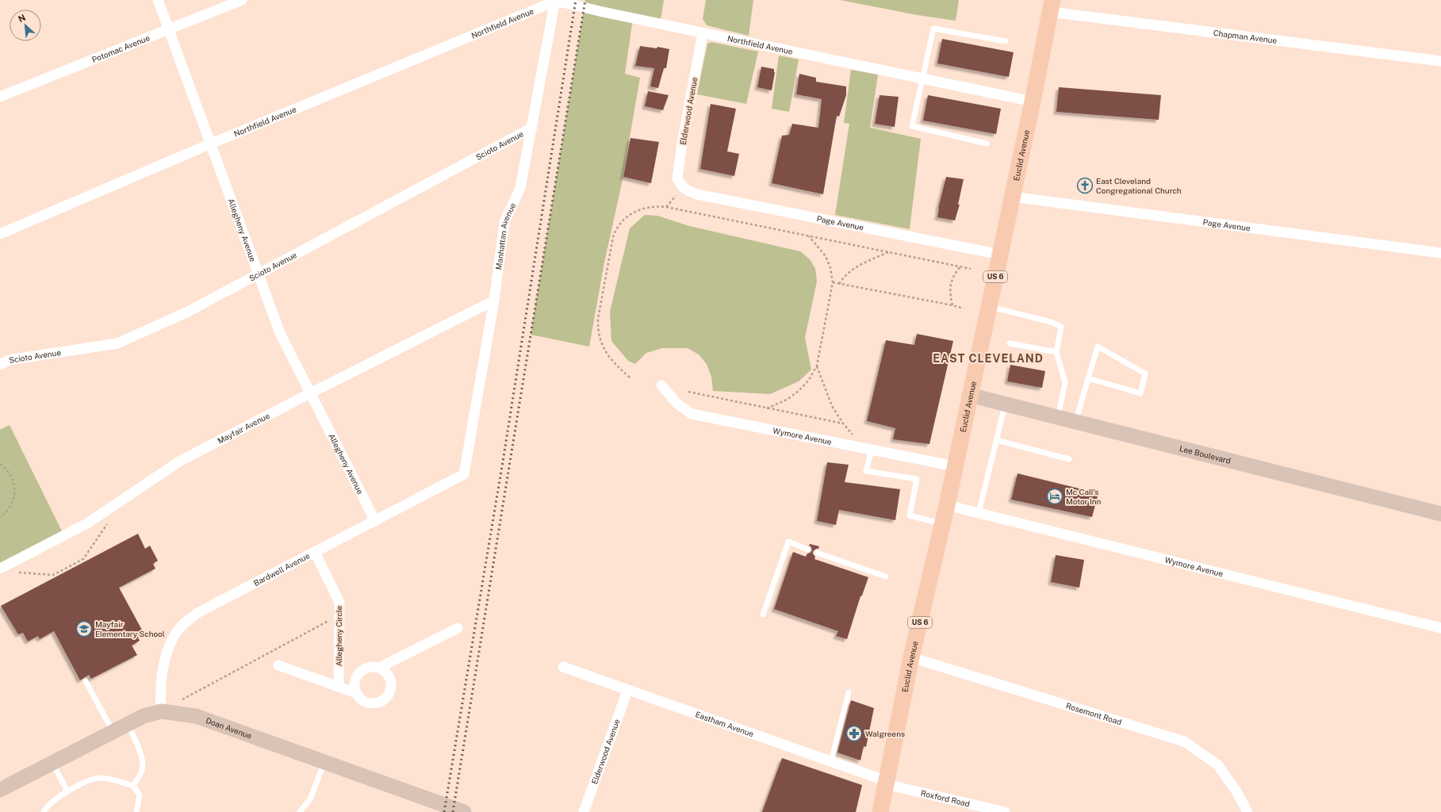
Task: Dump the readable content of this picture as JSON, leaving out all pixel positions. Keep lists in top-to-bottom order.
{
  "streets": {
    "main road": ["Euclid Avenue", "US 6"],
    "street": [
      "Northfield Avenue",
      "Chapman Avenue",
      "Potomac Avenue",
      "Elderwood Avenue",
      "Scioto Avenue",
      "Page Avenue",
      "Allegheny Avenue",
      "Manhattan Avenue",
      "Mayfair Avenue",
      "Wymore Avenue",
      "Lee Boulevard",
      "Bardwell Avenue",
      "Allegheny Circle",
      "Rosemont Road",
      "Eastham Avenue",
      "Doan Avenue",
      "Roxford Road"
    ]
  },
  "crossings": [
    ["Northfield Avenue", "Elderwood Avenue"],
    ["Northfield Avenue", "Euclid Avenue"],
    ["Northfield Avenue", "Allegheny Avenue"],
    ["Northfield Avenue", "Manhattan Avenue"],
    ["Chapman Avenue", "Euclid Avenue"],
    ["Potomac Avenue", "Allegheny Avenue"],
    ["Elderwood Avenue", "Page Avenue"],
    ["Elderwood Avenue", "Eastham Avenue"],
    ["Scioto Avenue", "Allegheny Avenue"],
    ["Scioto Avenue", "Manhattan Avenue"],
    ["Euclid Avenue", "Page Avenue"],
    ["Euclid Avenue", "Wymore Avenue"],
    ["Euclid Avenue", "Lee Boulevard"],
    ["Euclid Avenue", "Rosemont Road"],
    ["Euclid Avenue", "Eastham Avenue"],
    ["Euclid Avenue", "Roxford Road"],
    ["Allegheny Avenue", "Mayfair Avenue"],
    ["Allegheny Avenue", "Bardwell Avenue"],
    ["Manhattan Avenue", "Mayfair Avenue"],
    ["Manhattan Avenue", "Bardwell Avenue"],
    ["Bardwell Avenue", "Allegheny Circle"],
    ["Bardwell Avenue", "Doan Avenue"],
    ["Eastham Avenue", "Roxford Road"]
  ],
  "districts": ["EAST CLEVELAND"],
  "places": {
    "church": ["East Cleveland Congregational Church"],
    "hotel": ["Mc Call's Motor Inn"],
    "school or university": ["Mayfair Elementary School"],
    "pharmacy": ["Walgreens"]
  },
  "north": "top left"
}
